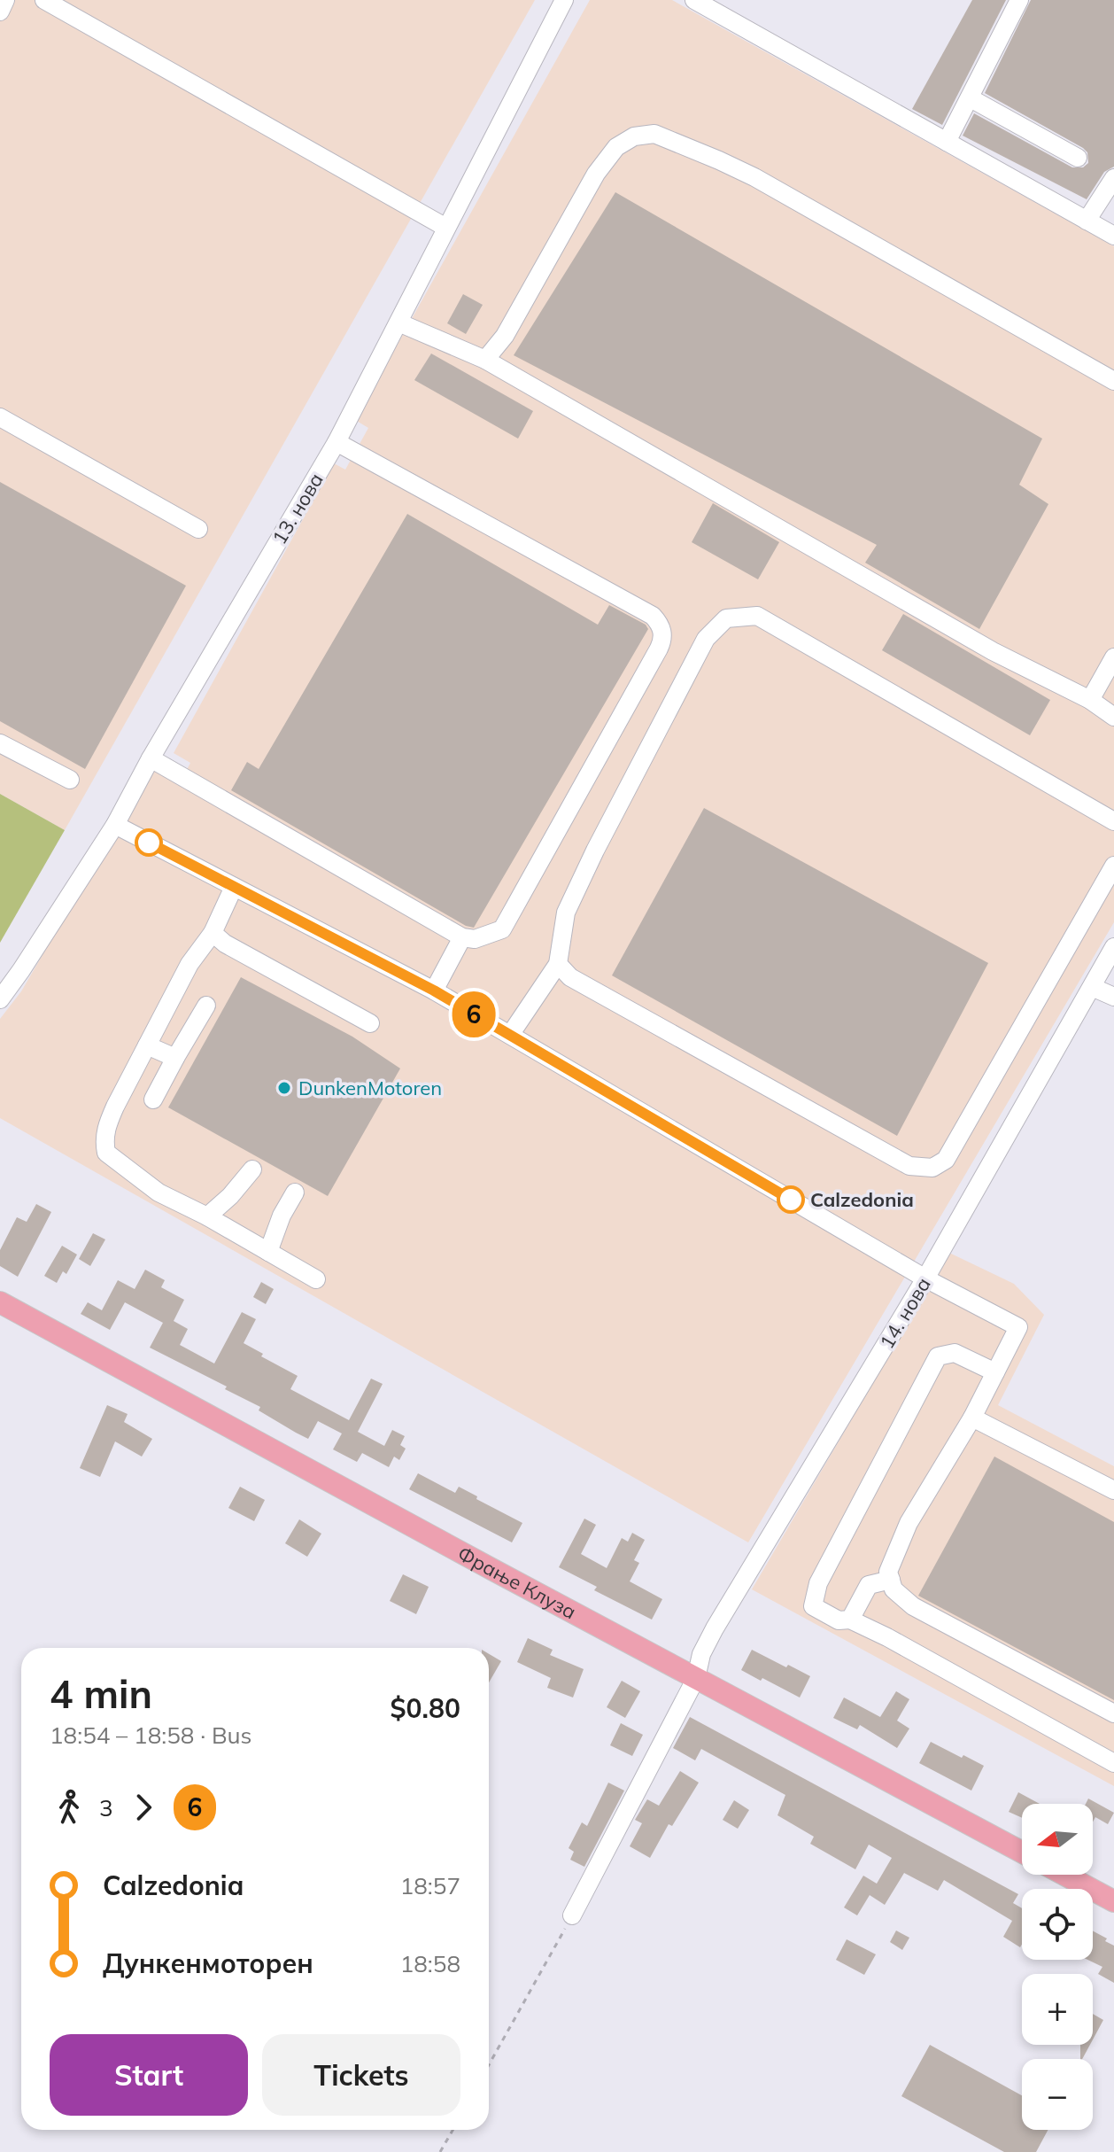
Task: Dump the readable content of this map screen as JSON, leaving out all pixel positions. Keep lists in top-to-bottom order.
{
  "streets": {
    "main road": ["Фрање Клуза"],
    "street": ["13. нова", "14. нова"]
  },
  "crossings": [
    ["14. нова", "Фрање Клуза"]
  ],
  "places": ["DunkenMotoren", "Calzedonia"],
  "lines": ["bus line 6"],
  "north": "left",
  "page": {
    "on_map": "6",
    "heading": ["4 min", "18:54 – 18:58 · Bus", "$0.80"],
    "legs": ["3", "6"],
    "map_buttons": ["+", "−"],
    "list": [
      {
        "name": "Calzedonia",
        "value": "18:57"
      },
      {
        "name": "Дункенмоторен",
        "value": "18:58"
      }
    ],
    "buttons": ["Start", "Tickets"]
  }
}
